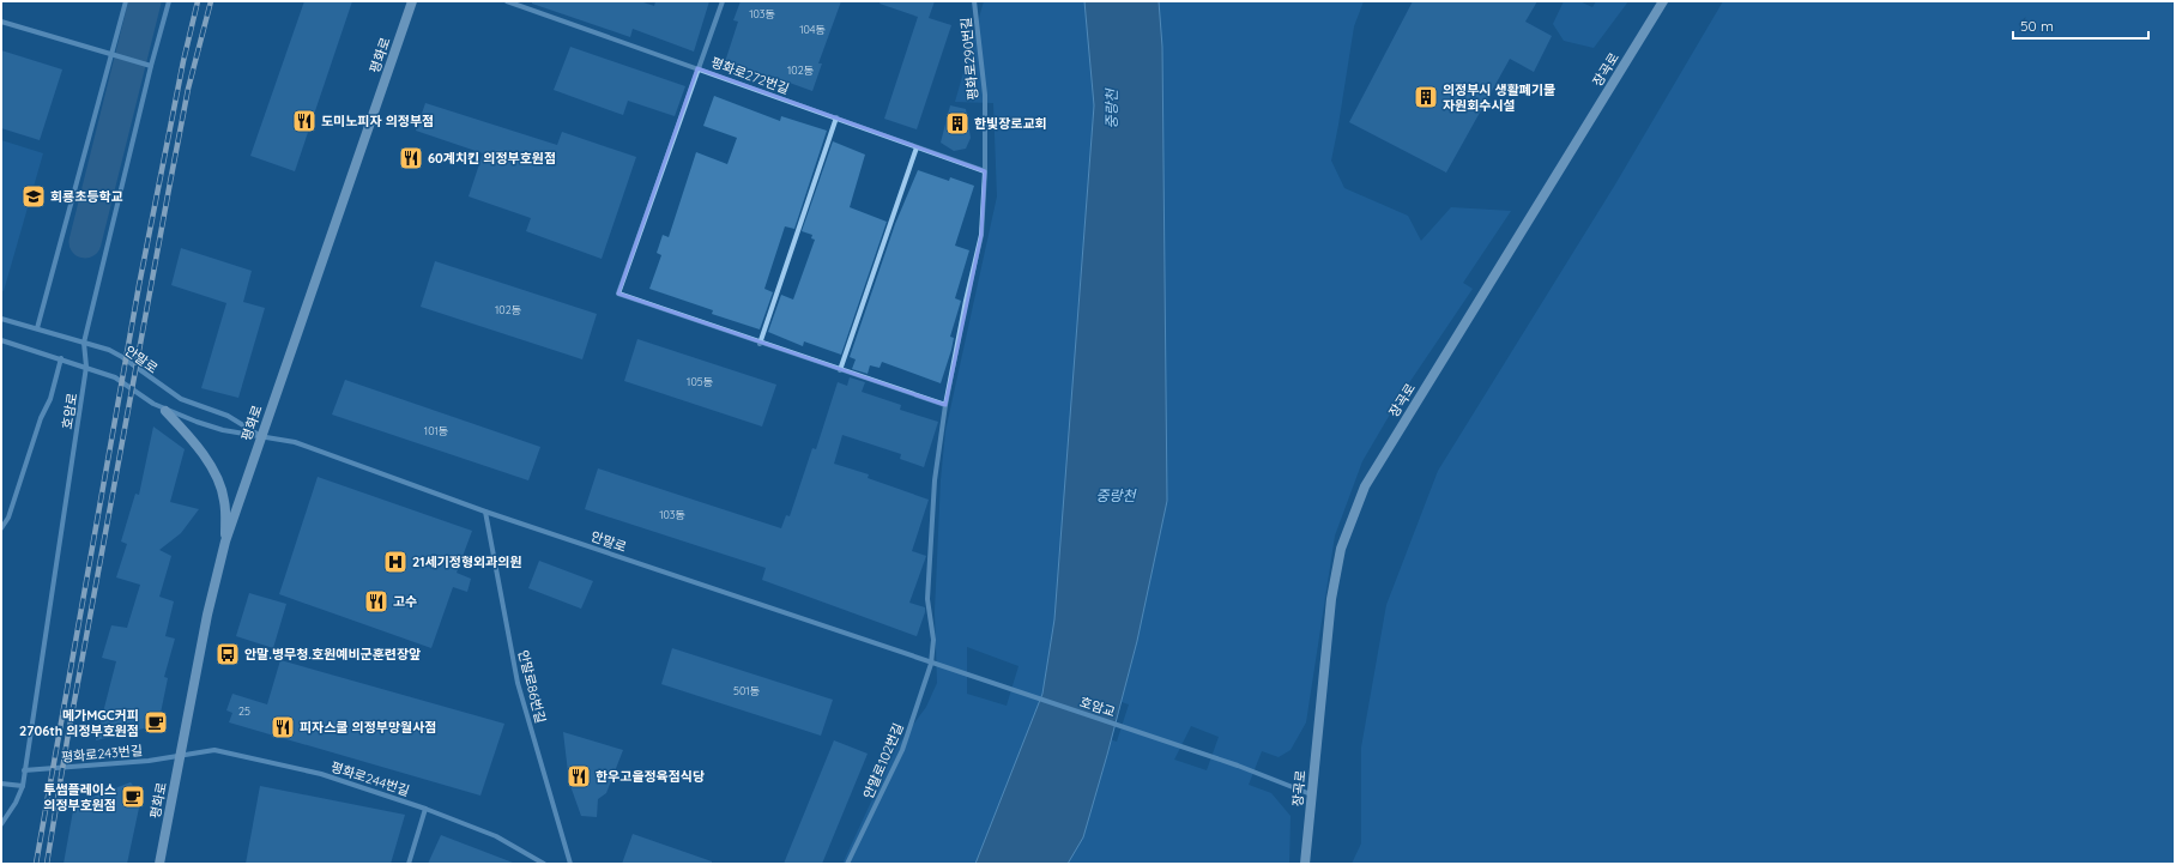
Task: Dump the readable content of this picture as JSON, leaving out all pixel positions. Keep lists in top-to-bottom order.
{
  "streets": {
    "main road": ["평화로", "장곡로"],
    "street": [
      "평화로290번길",
      "평화로272번길",
      "안말로",
      "호암로",
      "안말로86번길",
      "호암교",
      "평화로243번길",
      "안말로102번길",
      "평화로244번길"
    ]
  },
  "crossings": [
    ["평화로", "안말로"],
    ["평화로", "평화로243번길"],
    ["평화로", "평화로244번길"],
    ["평화로290번길", "평화로272번길"],
    ["평화로290번길", "안말로102번길"],
    ["장곡로", "호암교"],
    ["안말로", "호암로"],
    ["안말로", "안말로86번길"],
    ["안말로", "호암교"],
    ["안말로", "안말로102번길"],
    ["호암로", "평화로243번길"],
    ["평화로243번길", "평화로244번길"]
  ],
  "water": ["중랑천"],
  "places": {
    "building": ["의정부시 생활폐기물 자원회수시설", "한빛장로교회"],
    "restaurant": [
      "도미노피자 의정부점",
      "60계치킨 의정부호원점",
      "고수",
      "피자스쿨 의정부망월사점",
      "한우고을정육점식당"
    ],
    "school or university": ["회룡초등학교"],
    "hospital": ["21세기정형외과의원"],
    "bus stop": ["안말.병무청.호원예비군훈련장앞"],
    "cafe": ["메가MGC커피 2706th 의정부호원점", "투썸플레이스 의정부호원점"]
  },
  "house_numbers": [
    "103동",
    "104동",
    "102동",
    "102동",
    "105동",
    "101동",
    "103동",
    "501동",
    "25"
  ],
  "scale_bar": "50 m"
}
